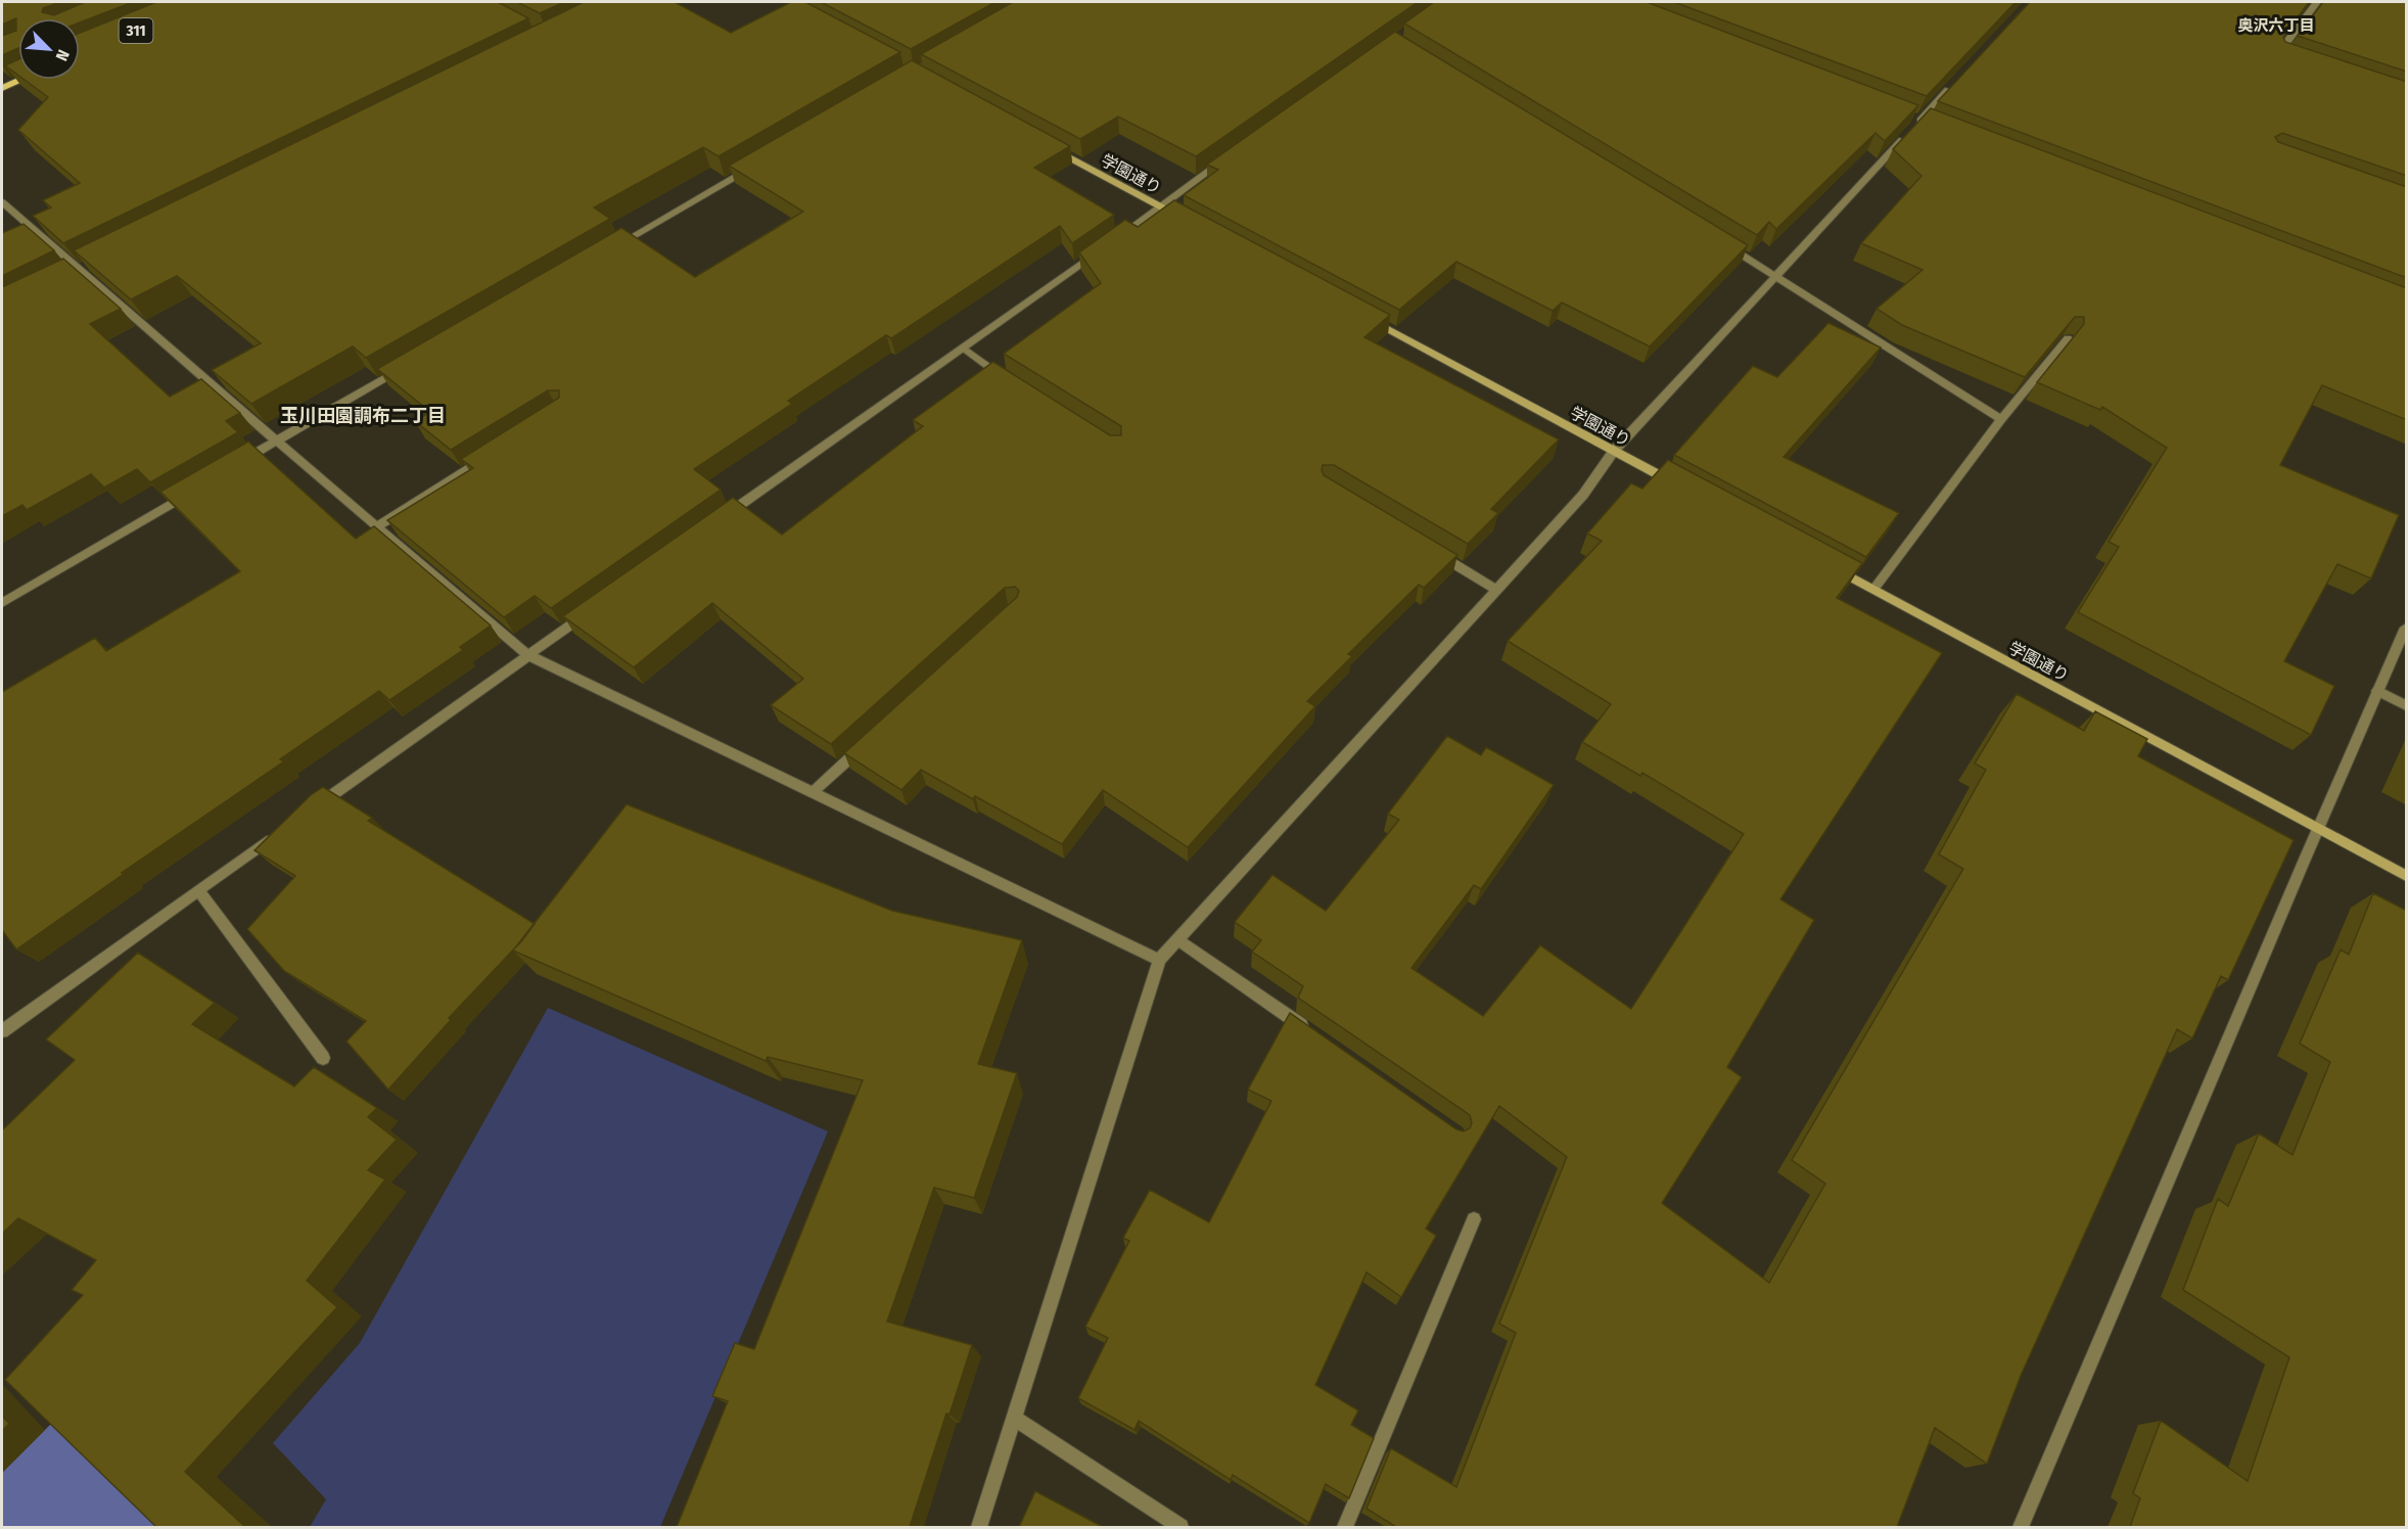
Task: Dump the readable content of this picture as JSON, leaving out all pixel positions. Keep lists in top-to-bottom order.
{
  "streets": {
    "street": ["学園通り"]
  },
  "districts": ["奥沢六丁目", "玉川田園調布二丁目"],
  "north": "bottom right"
}
